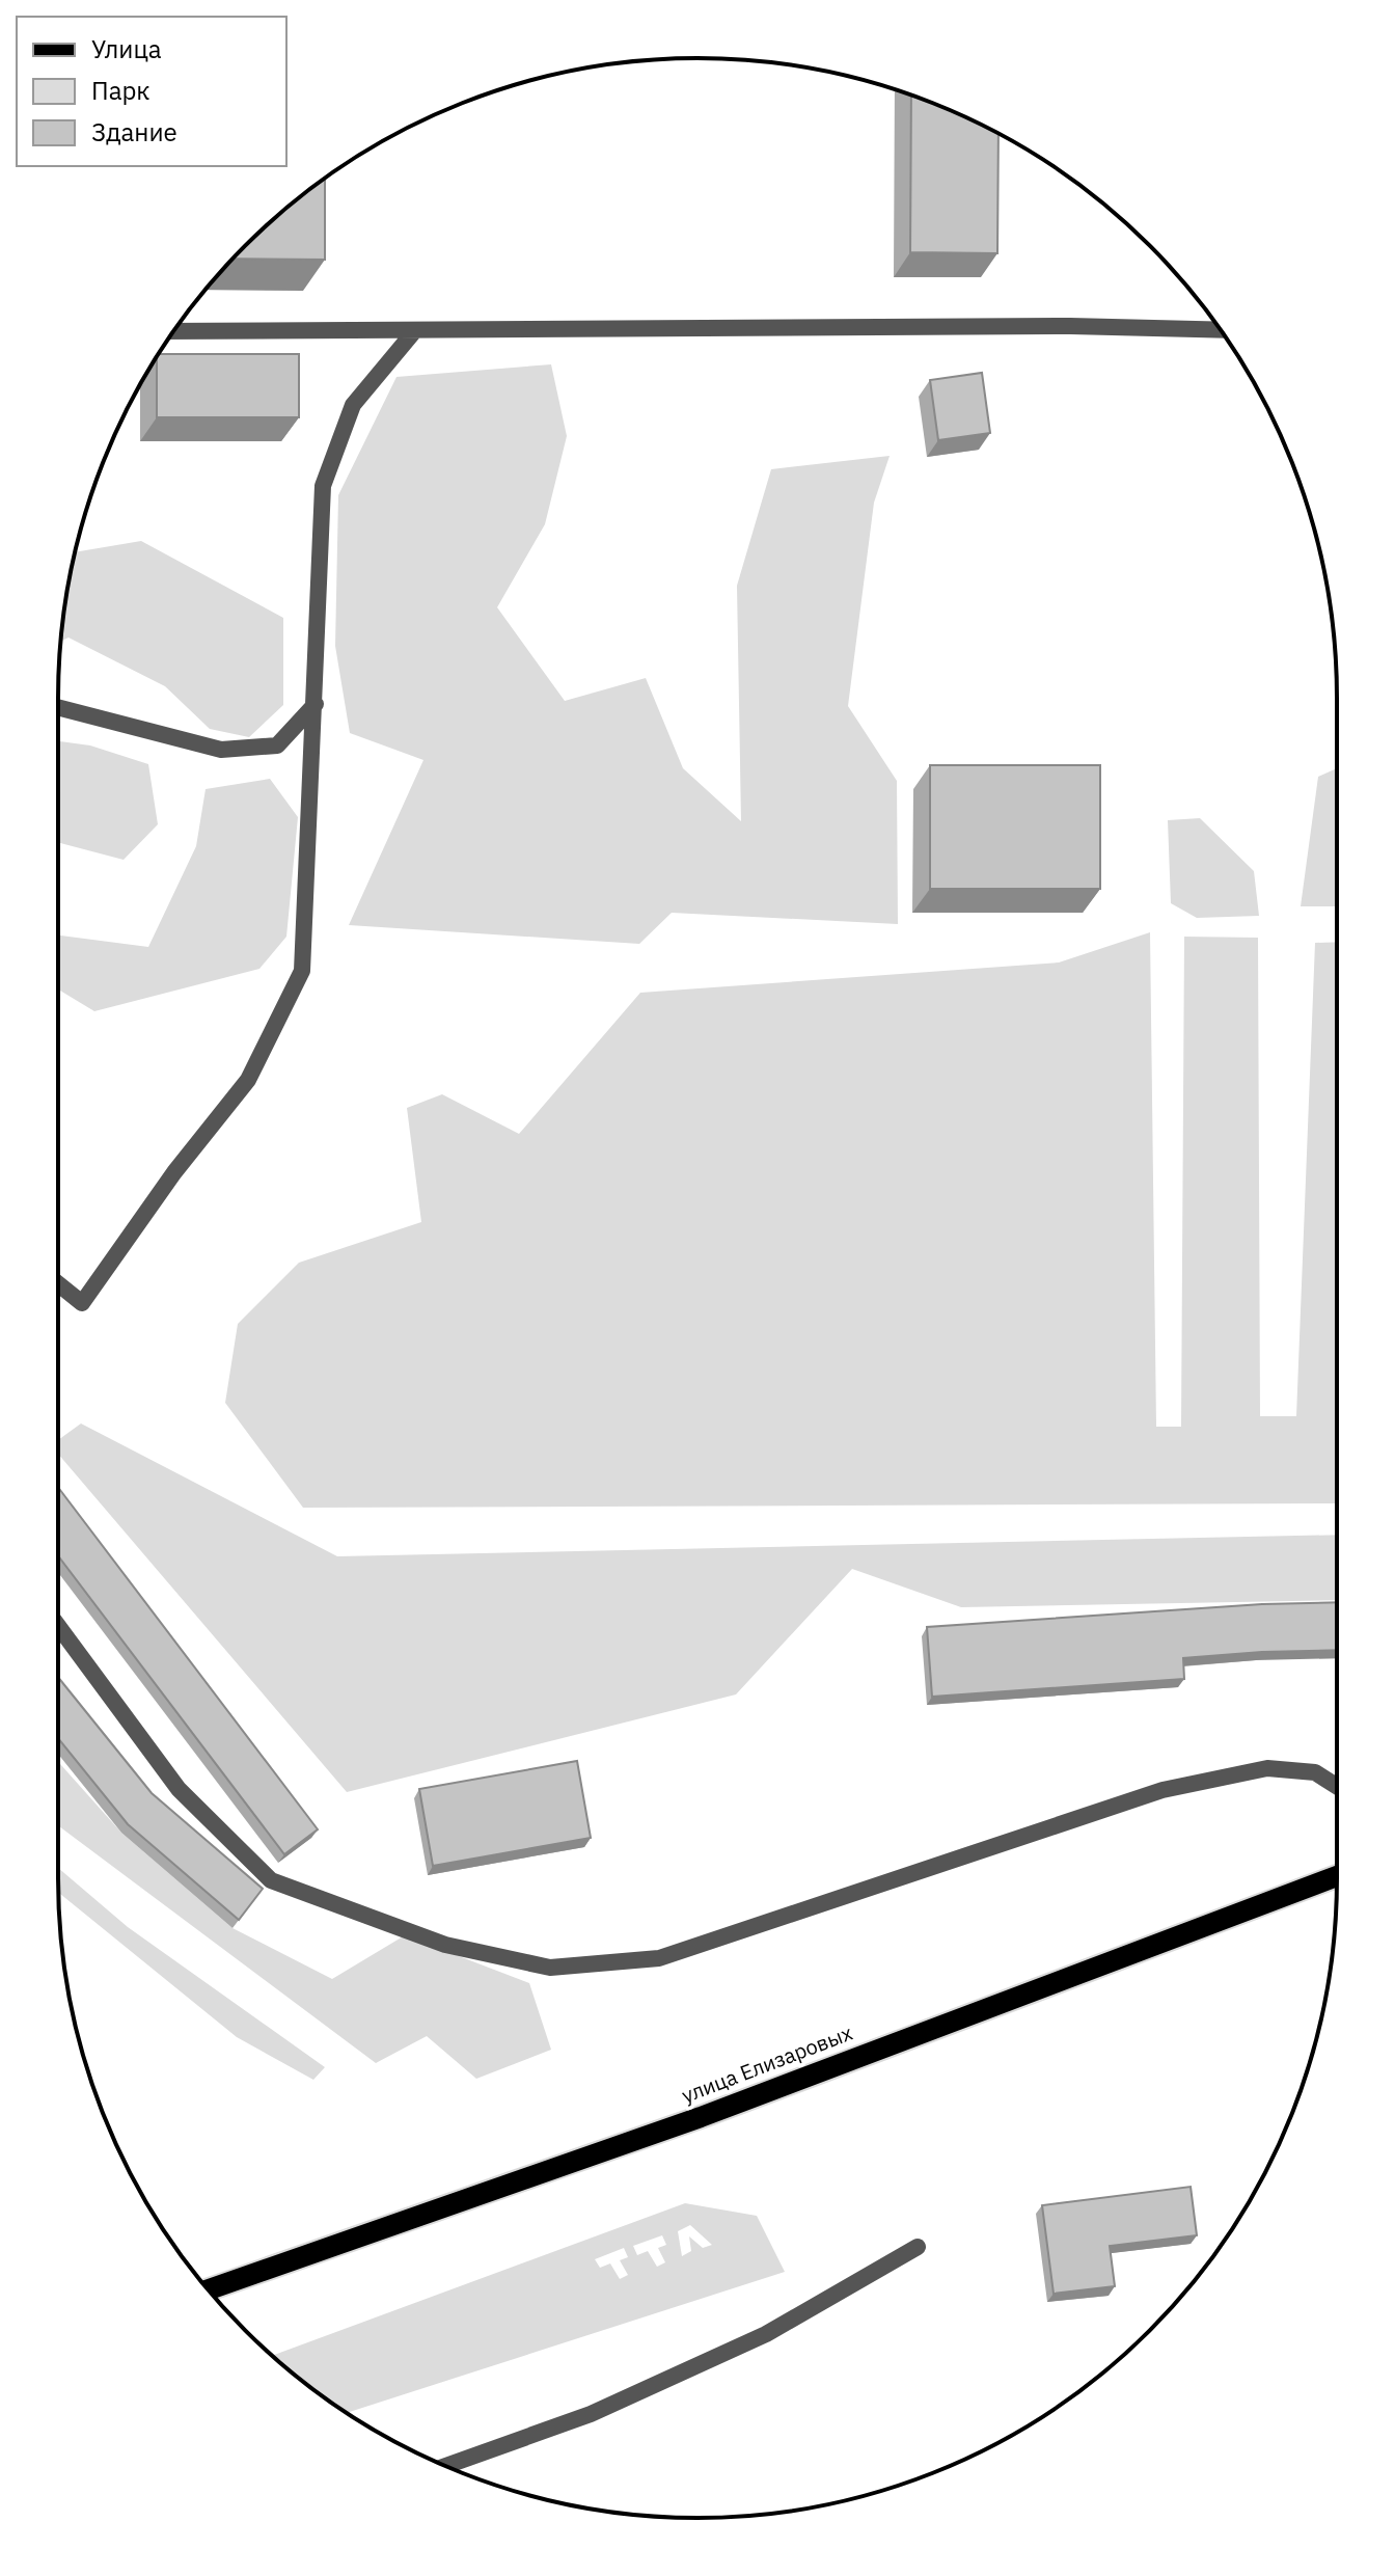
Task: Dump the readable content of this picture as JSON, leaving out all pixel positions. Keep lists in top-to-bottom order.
{
  "streets": {
    "main road": ["улица Елизаровых"]
  },
  "legend": ["Улица", "Парк", "Здание"]
}
